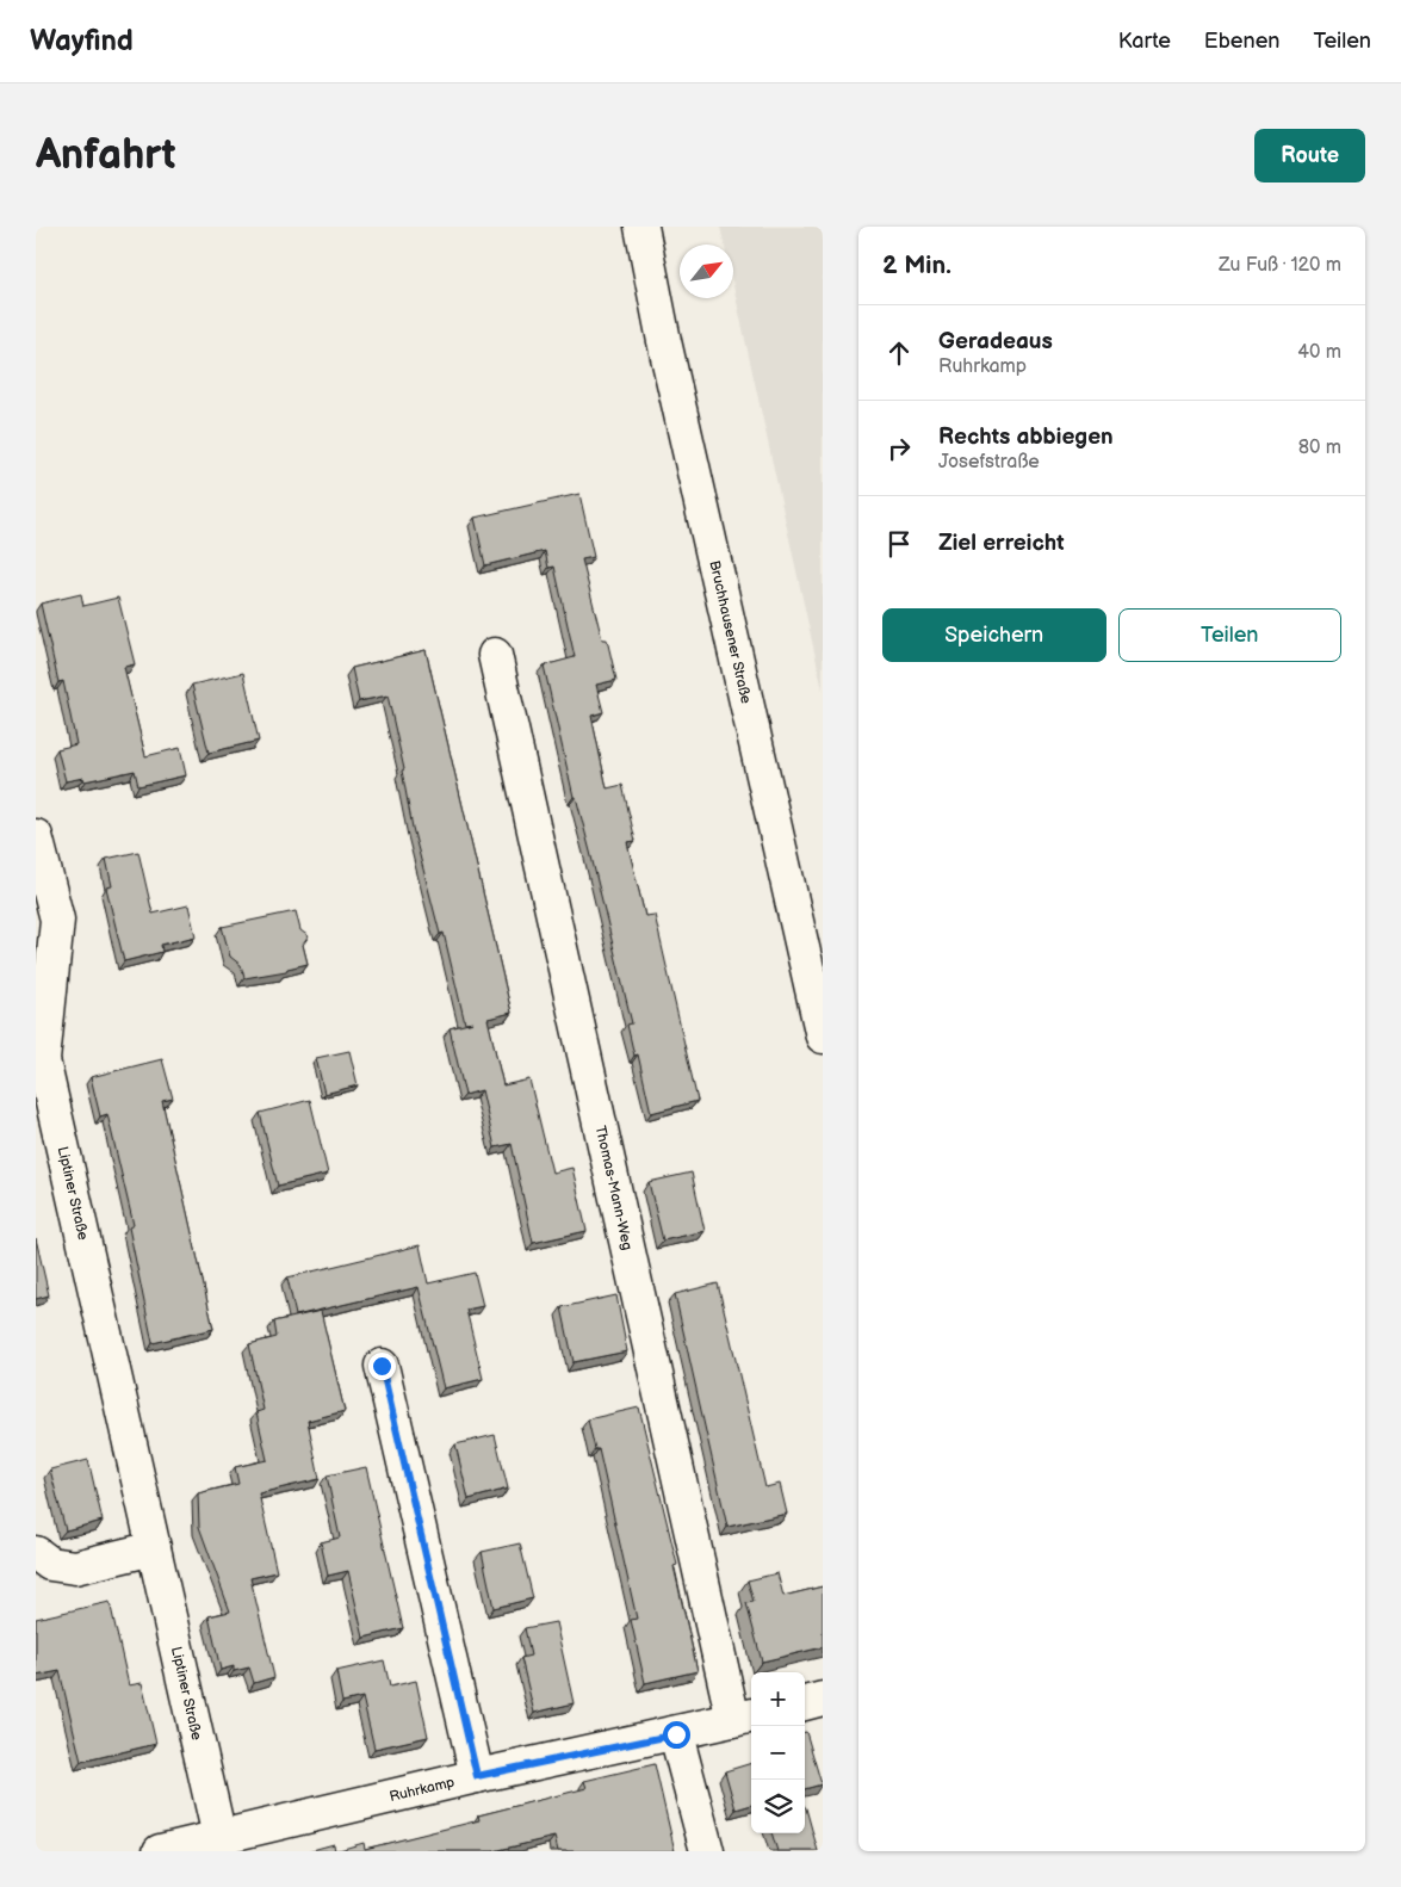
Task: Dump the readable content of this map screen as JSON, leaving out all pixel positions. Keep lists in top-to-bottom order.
{
  "streets": {
    "street": [
      "Bruchhausener Straße",
      "Thomas-Mann-Weg",
      "Liptiner Straße",
      "Ruhrkamp"
    ]
  },
  "crossings": [
    ["Thomas-Mann-Weg", "Ruhrkamp"],
    ["Liptiner Straße", "Ruhrkamp"]
  ],
  "north": "top right",
  "page": {
    "header": "Wayfind",
    "nav": ["Karte", "Ebenen", "Teilen"],
    "buttons": [
      "Route",
      ["Speichern", "Teilen"]
    ],
    "title": "Anfahrt",
    "heading": ["2 Min.", "Zu Fuß · 120 m"],
    "list": [
      ["Geradeaus", "Ruhrkamp", "40 m"],
      ["Rechts abbiegen", "Josefstraße", "80 m"],
      "Ziel erreicht"
    ],
    "map_buttons": ["+", "−"]
  }
}
